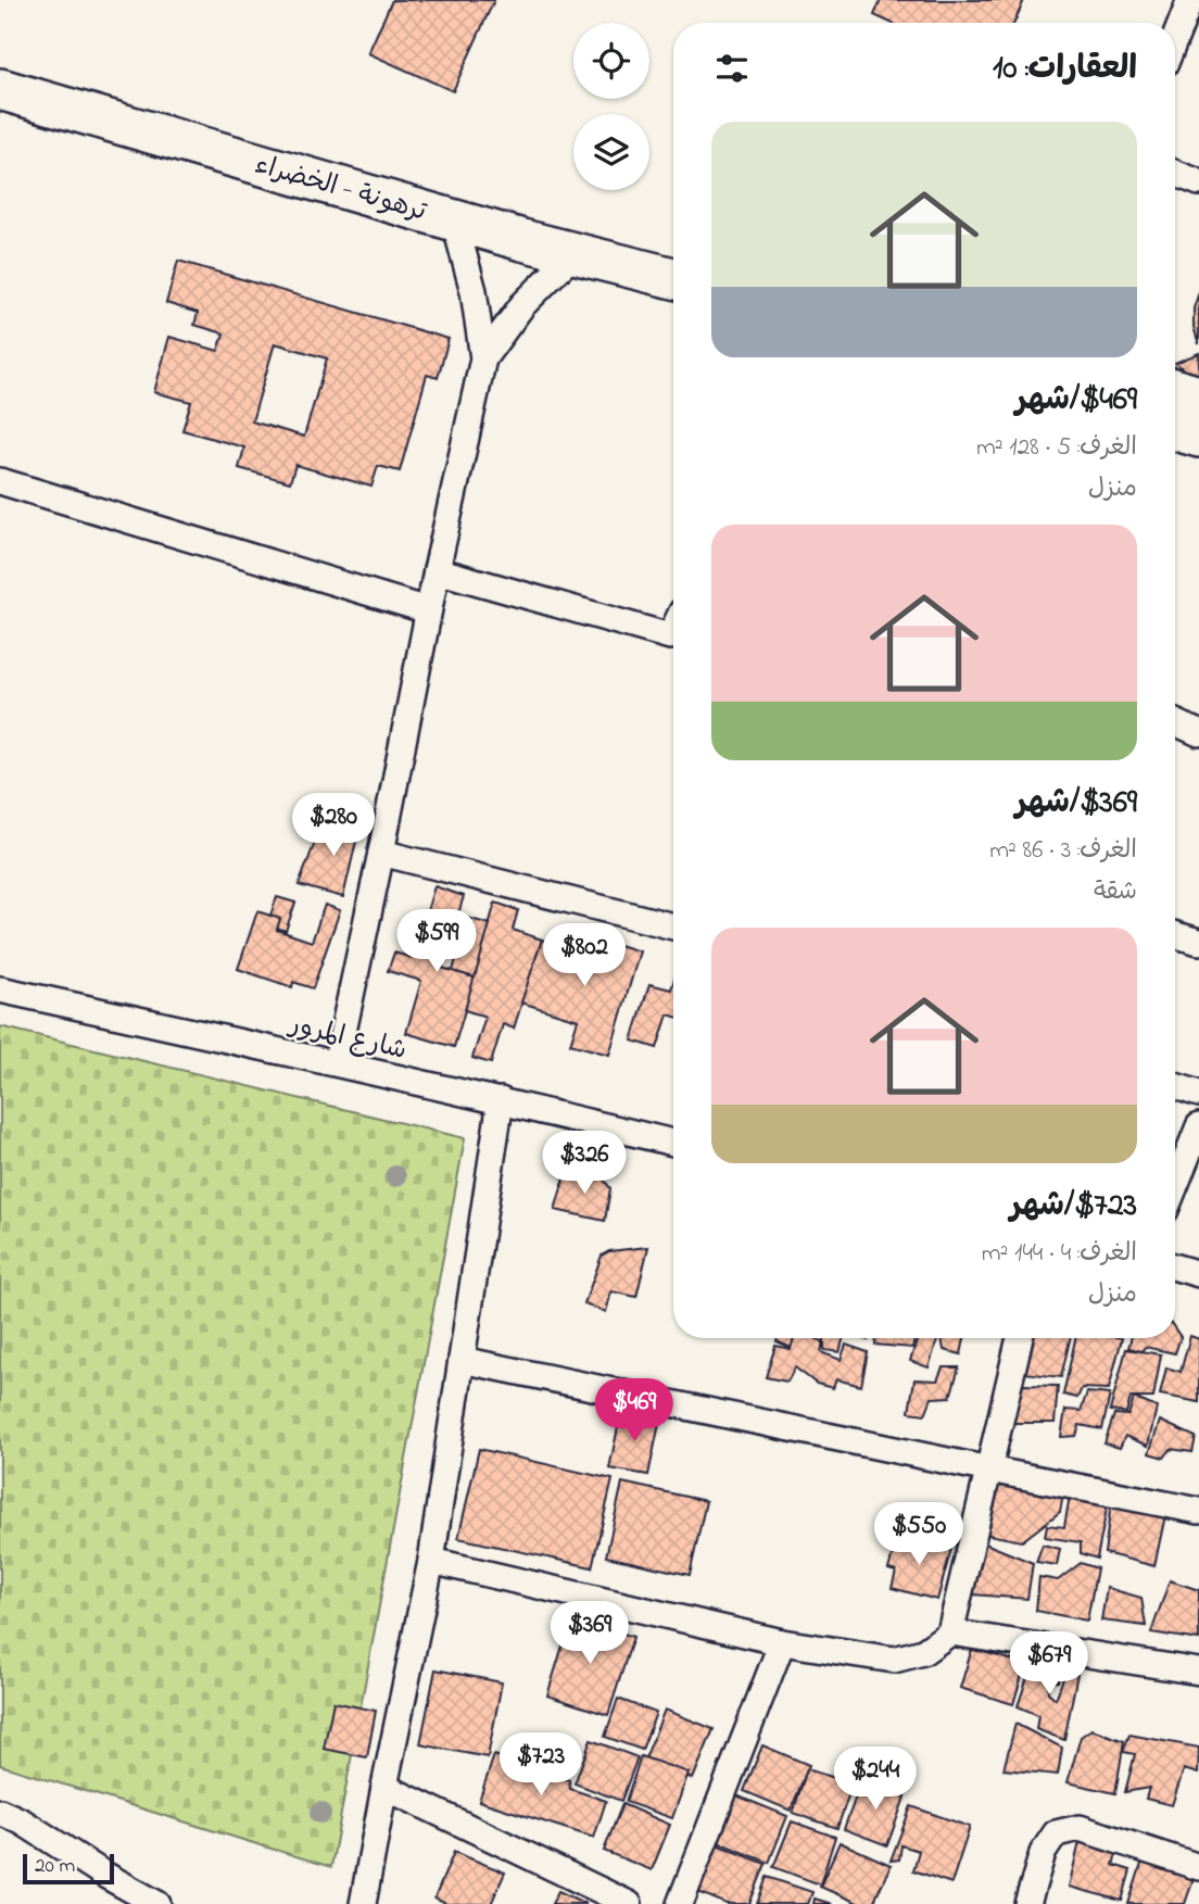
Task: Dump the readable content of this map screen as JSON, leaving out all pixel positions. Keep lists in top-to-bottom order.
{
  "streets": {
    "highway": ["ترهونة - الخضراء"],
    "street": ["شارع المرور"]
  },
  "scale_bar": "20 m",
  "page": {
    "heading": "العقارات: 10",
    "list": [
      {
        "name": "$469/شهر",
        "note": "الغرف: 5 · 128 m² · منزل"
      },
      {
        "name": "$369/شهر",
        "note": "الغرف: 3 · 86 m² · شقة"
      },
      {
        "name": "$723/شهر",
        "note": "الغرف: 4 · 144 m² · منزل"
      }
    ],
    "price": [
      "$280",
      "$599",
      "$802",
      "$326",
      "$469",
      "$550",
      "$369",
      "$679",
      "$723",
      "$244"
    ],
    "scale": "20 m"
  }
}
